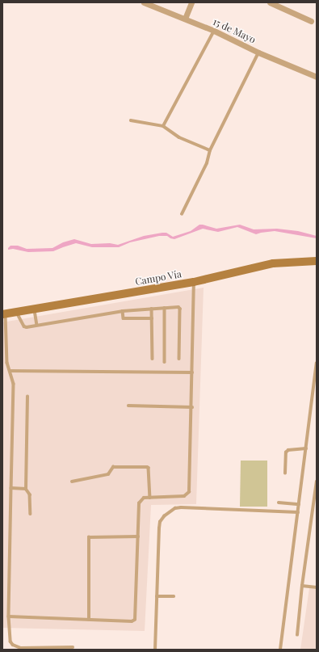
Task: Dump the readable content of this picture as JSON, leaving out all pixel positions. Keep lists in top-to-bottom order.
{
  "streets": {
    "street": ["15 de Mayo", "Campo Vía"]
  }
}
